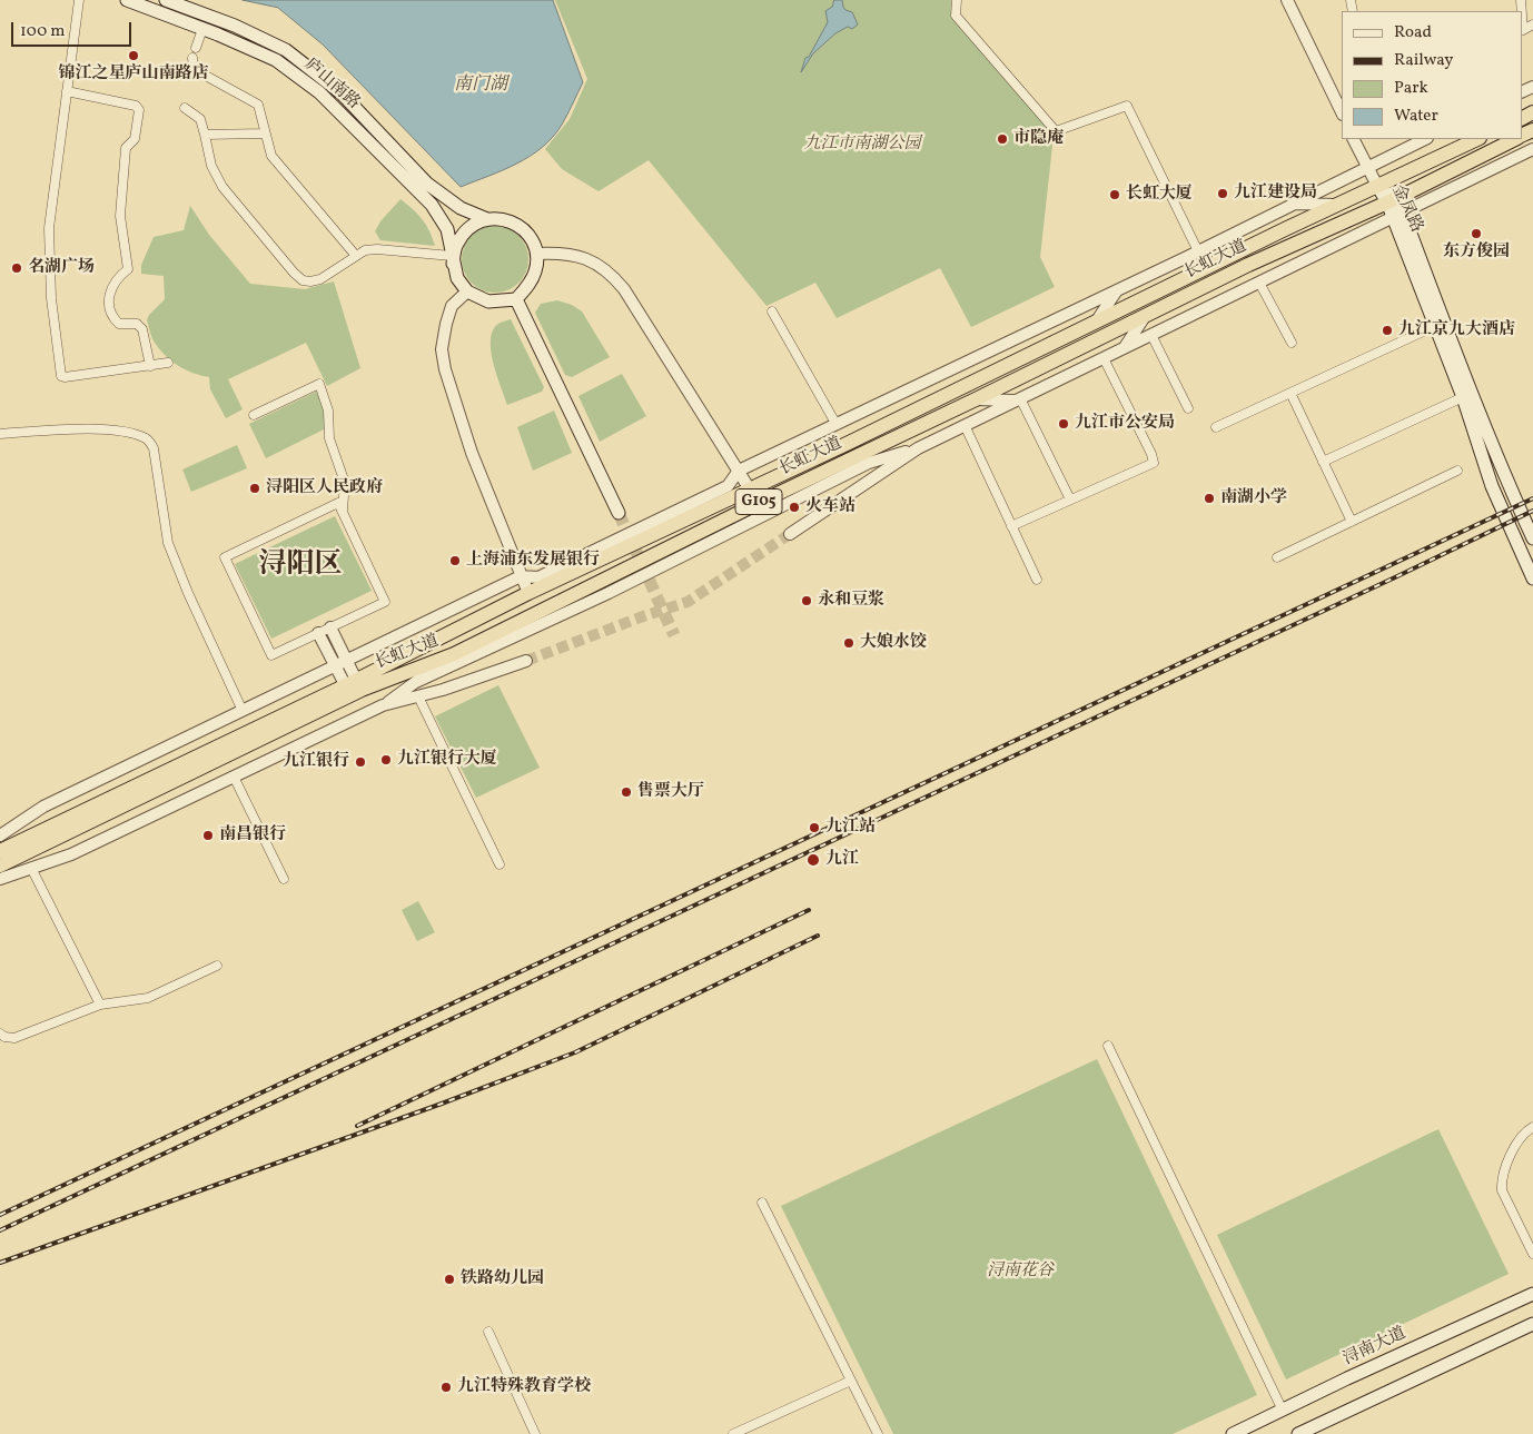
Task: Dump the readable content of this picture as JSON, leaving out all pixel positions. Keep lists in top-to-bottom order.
{
  "streets": {
    "highway": ["长虹大道", "G105"],
    "main road": ["庐山南路", "金凤路", "浔南大道"]
  },
  "crossings": [
    ["金凤路", "长虹大道"]
  ],
  "districts": ["浔阳区"],
  "water": ["南门湖"],
  "parks": ["九江市南湖公园", "浔南花谷"],
  "places": [
    "锦江之星庐山南路店",
    "市隐庵",
    "九江建设局",
    "长虹大厦",
    "东方俊园",
    "名湖广场",
    "九江京九大酒店",
    "九江市公安局",
    "浔阳区人民政府",
    "南湖小学",
    "火车站",
    "上海浦东发展银行",
    "永和豆浆",
    "大娘水饺",
    "九江银行大厦",
    "九江银行",
    "售票大厅",
    "九江站",
    "南昌银行",
    "九江",
    "铁路幼儿园",
    "九江特殊教育学校"
  ],
  "legend": [
    "Road",
    "Railway",
    "Park",
    "Water"
  ],
  "scale_bar": "100 m"
}
